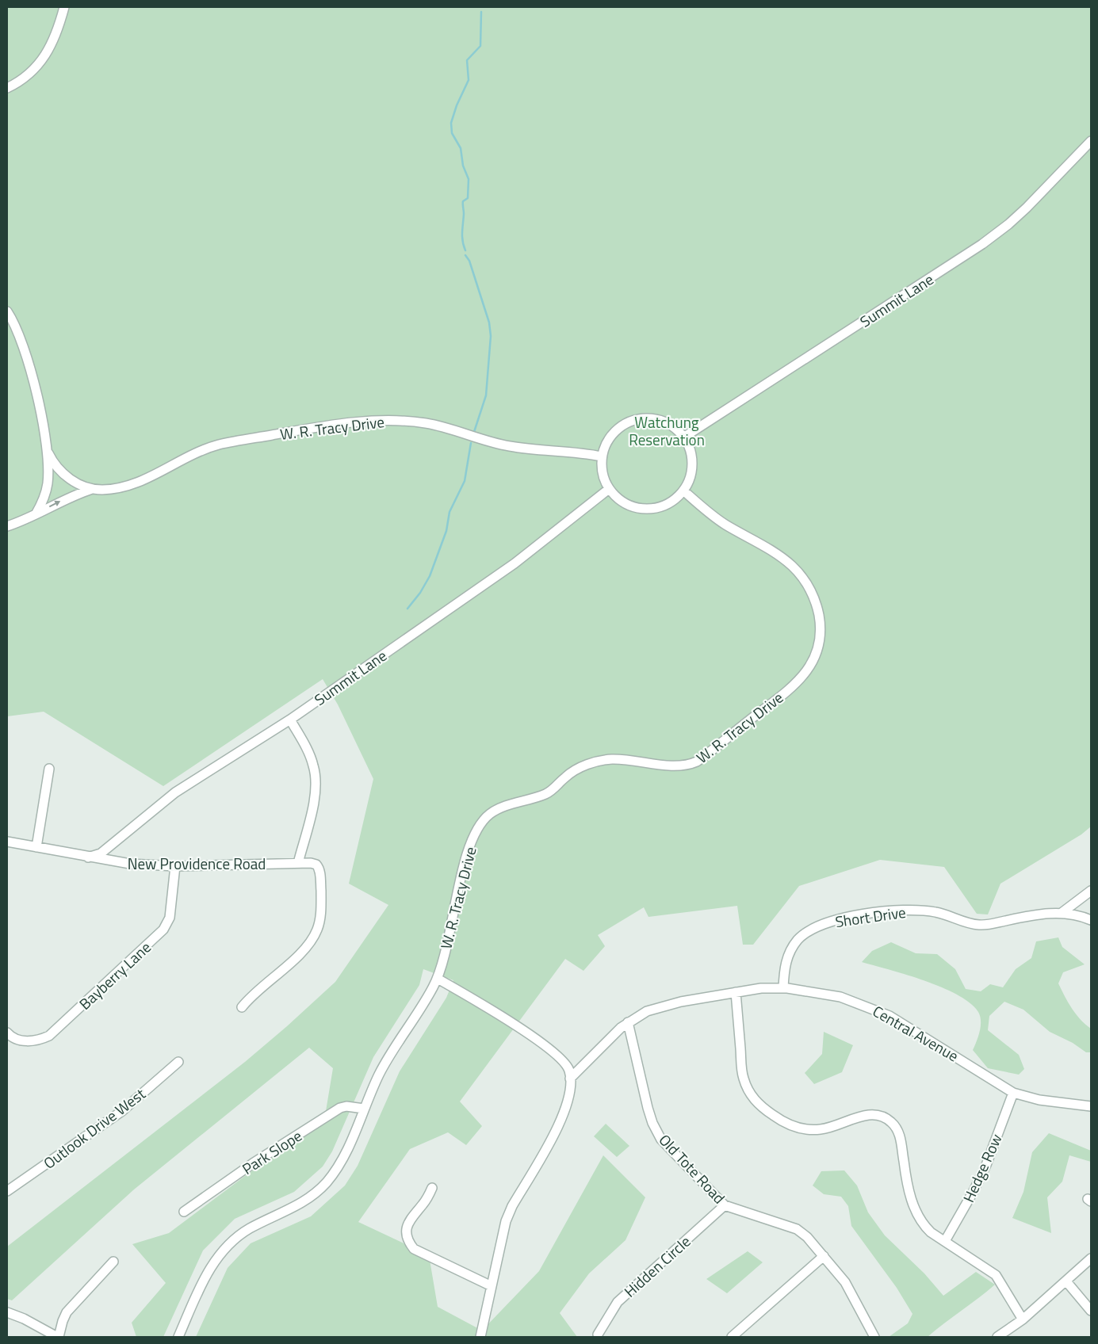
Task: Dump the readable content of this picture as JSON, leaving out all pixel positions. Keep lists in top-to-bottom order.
{
  "streets": {
    "street": [
      "Summit Lane",
      "W. R. Tracy Drive",
      "New Providence Road",
      "Short Drive",
      "Bayberry Lane",
      "Central Avenue",
      "Outlook Drive West",
      "Park Slope",
      "Hedge Row",
      "Old Tote Road",
      "Hidden Circle"
    ]
  },
  "crossings": [
    ["Summit Lane", "W. R. Tracy Drive"],
    ["Summit Lane", "New Providence Road"],
    ["W. R. Tracy Drive", "Park Slope"],
    ["New Providence Road", "Bayberry Lane"],
    ["Short Drive", "Central Avenue"],
    ["Central Avenue", "Hedge Row"],
    ["Central Avenue", "Old Tote Road"],
    ["Old Tote Road", "Hidden Circle"]
  ],
  "parks": ["Watchung Reservation"]
}
